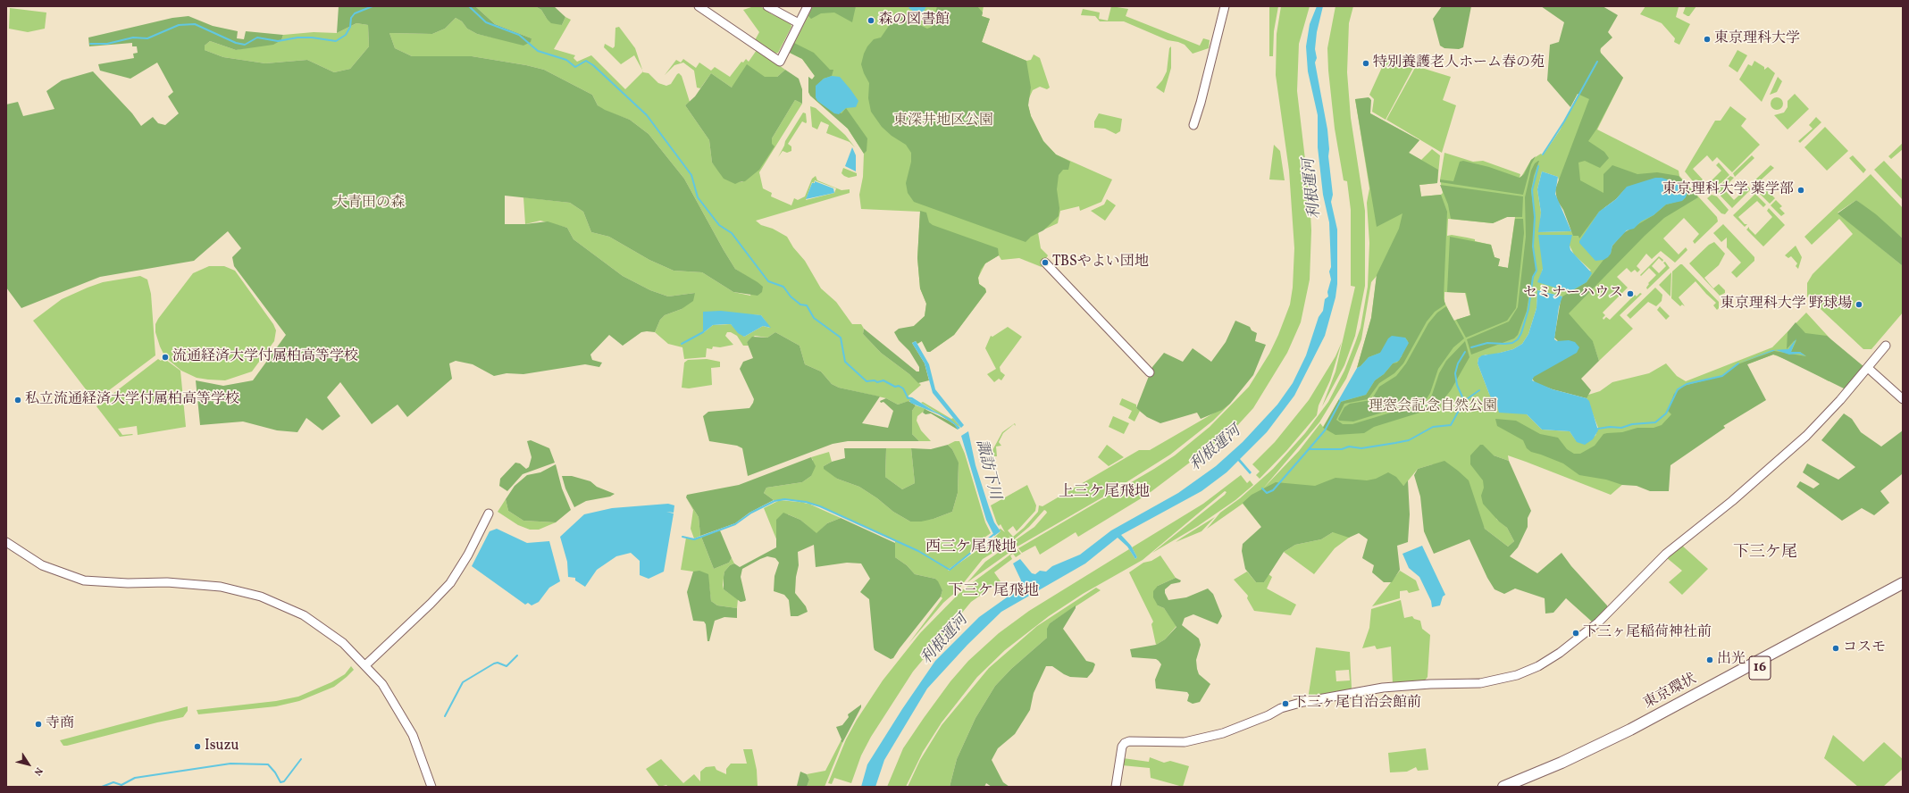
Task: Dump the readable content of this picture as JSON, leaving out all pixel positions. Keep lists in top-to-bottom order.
{
  "streets": {
    "highway": ["16", "東京環状"]
  },
  "districts": [
    "上三ケ尾飛地",
    "西三ケ尾飛地",
    "下三ケ尾",
    "下三ケ尾飛地"
  ],
  "water": ["利根運河", "諏訪下川"],
  "parks": ["東深井地区公園", "大青田の森", "理窓会記念自然公園"],
  "places": [
    "森の図書館",
    "東京理科大学",
    "特別養護老人ホーム春の苑",
    "東京理科大学 薬学部",
    "TBSやよい団地",
    "セミナーハウス",
    "東京理科大学 野球場",
    "流通経済大学付属柏高等学校",
    "私立流通経済大学付属柏高等学校",
    "下三ヶ尾稲荷神社前",
    "コスモ",
    "出光",
    "下三ヶ尾自治会館前",
    "寺商",
    "Isuzu"
  ],
  "north": "bottom right"
}
